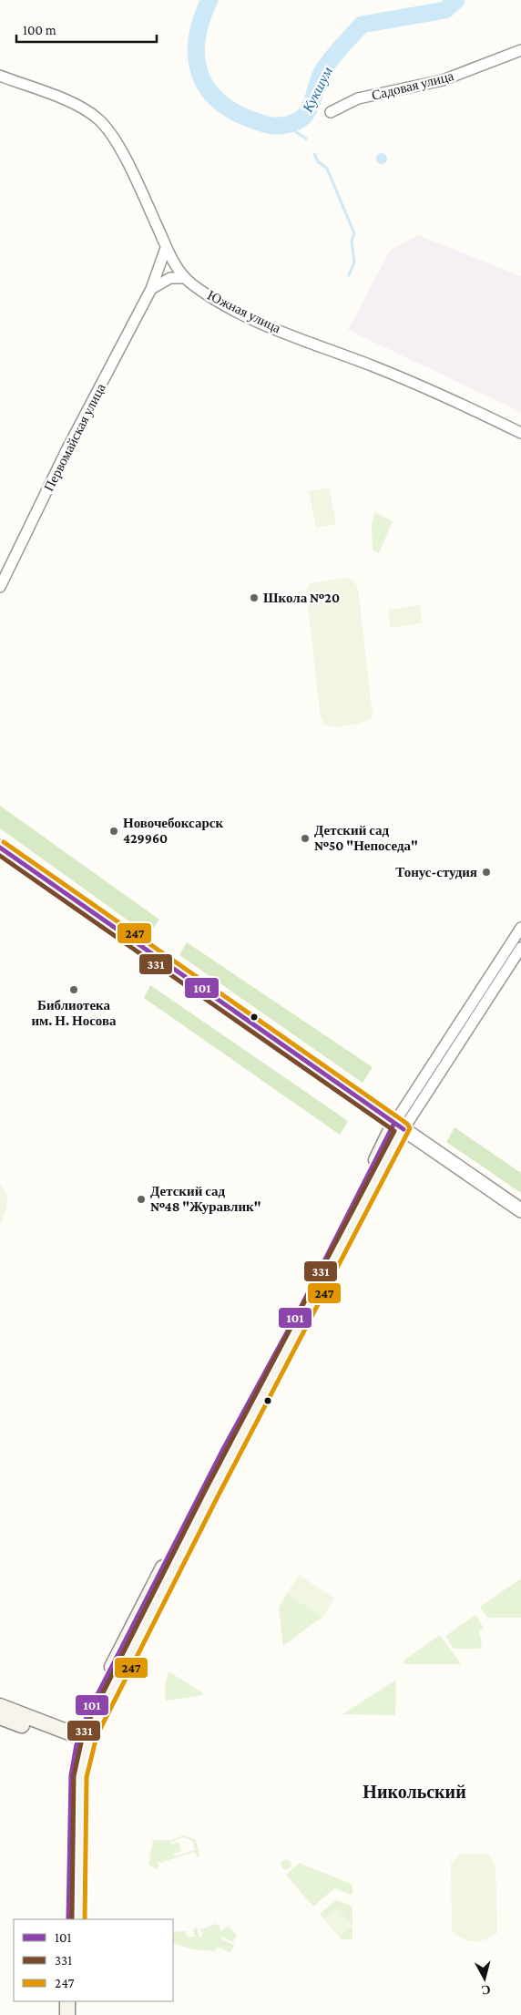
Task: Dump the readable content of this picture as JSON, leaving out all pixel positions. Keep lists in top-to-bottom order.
{
  "streets": {
    "street": ["Садовая улица", "Южная улица", "Первомайская улица"]
  },
  "crossings": [
    ["Южная улица", "Первомайская улица"]
  ],
  "districts": ["Никольский"],
  "water": ["Кукшум"],
  "places": [
    "Школа №20",
    "Новочебоксарск 429960",
    "Детский сад №50 \"Непоседа\"",
    "Тонус-студия",
    "Библиотека им. Н. Носова",
    "Детский сад №48 \"Журавлик\""
  ],
  "lines": ["transit line 247", "transit line 101", "transit line 331"],
  "legend": ["101", "331", "247"],
  "scale_bar": "100 m",
  "north": "bottom"
}
